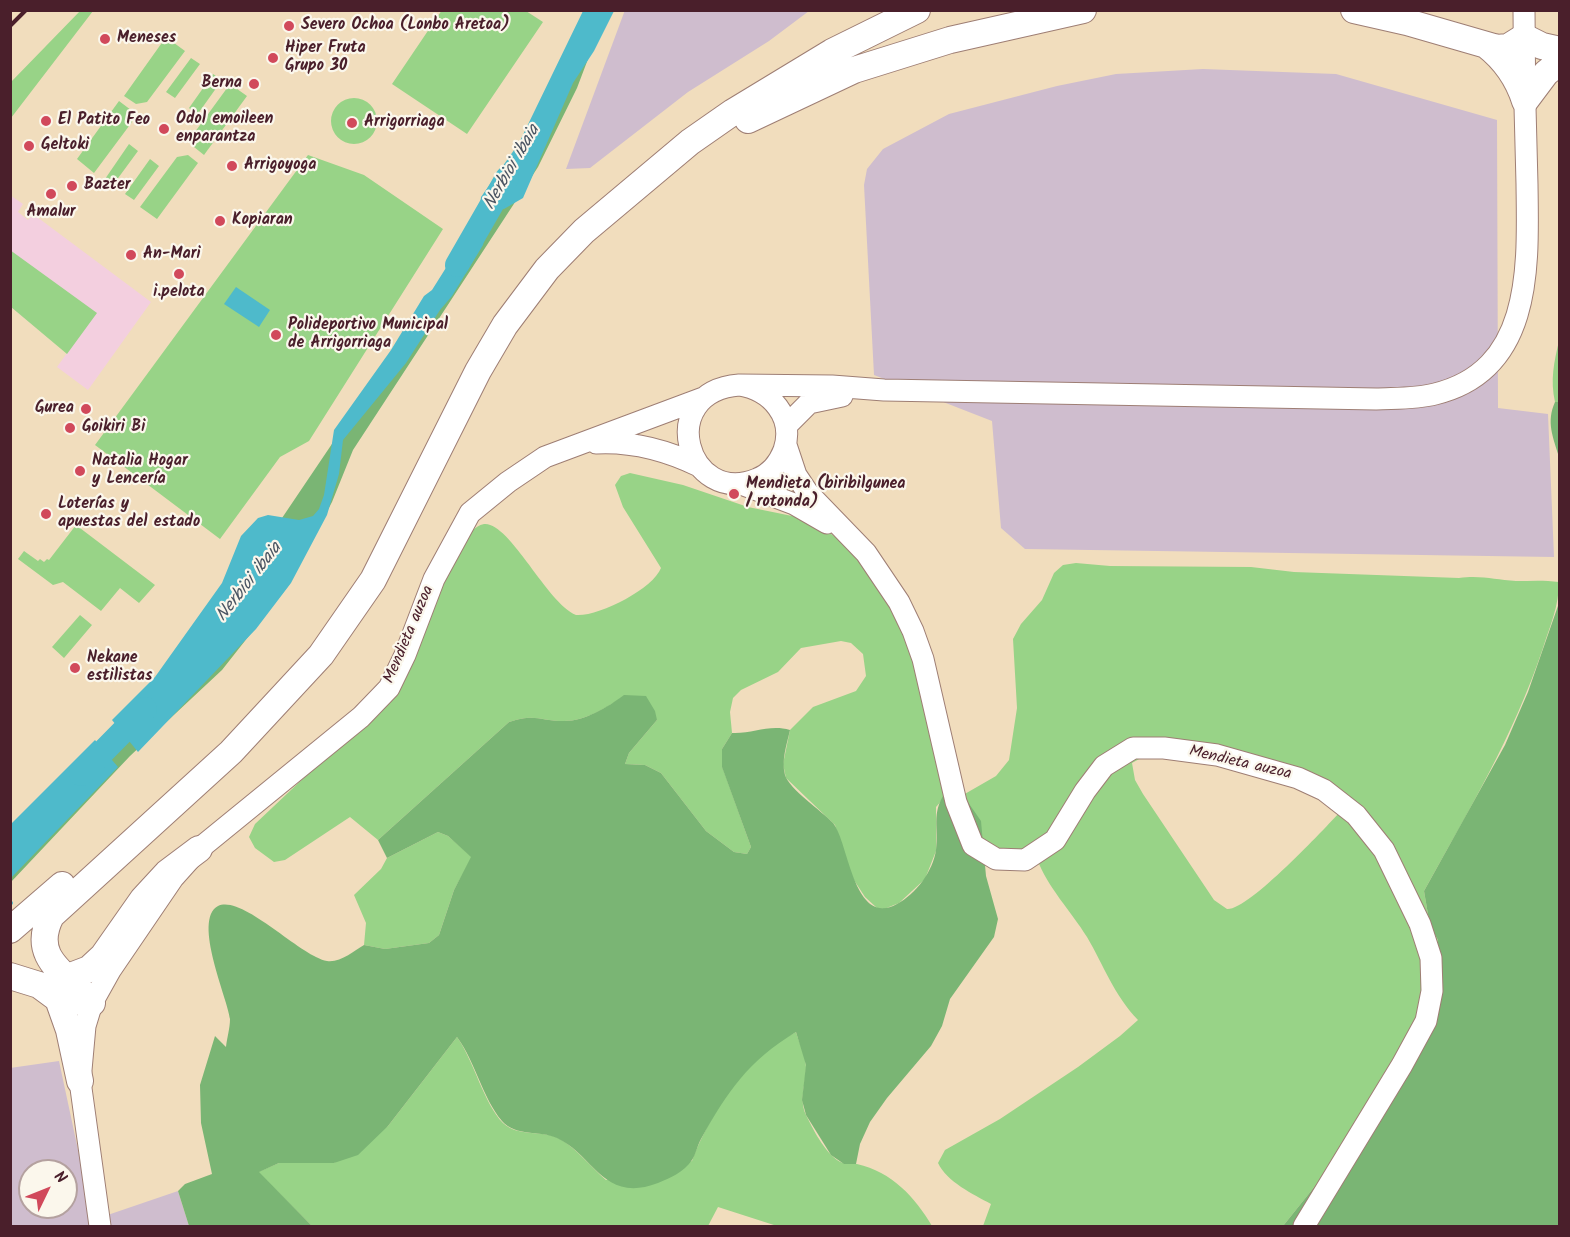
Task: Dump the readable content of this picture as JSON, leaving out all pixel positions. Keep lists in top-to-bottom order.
{
  "streets": {
    "street": ["Mendieta auzoa"]
  },
  "water": ["Nerbioi ibaia"],
  "places": [
    "Severo Ochoa (Lonbo Aretoa)",
    "Meneses",
    "Hiper Fruta Grupo 30",
    "Berna",
    "El Patito Feo",
    "Arrigorriaga",
    "Odol emoileen enparantza",
    "Geltoki",
    "Arrigoyoga",
    "Bazter",
    "Amalur",
    "Kopiaran",
    "An-Mari",
    "i.pelota",
    "Polideportivo Municipal de Arrigorriaga",
    "Gurea",
    "Goikiri Bi",
    "Natalia Hogar y Lencería",
    "Mendieta (biribilgunea / rotonda)",
    "Loterías y apuestas del estado",
    "Nekane estilistas"
  ],
  "north": "top right"
}
